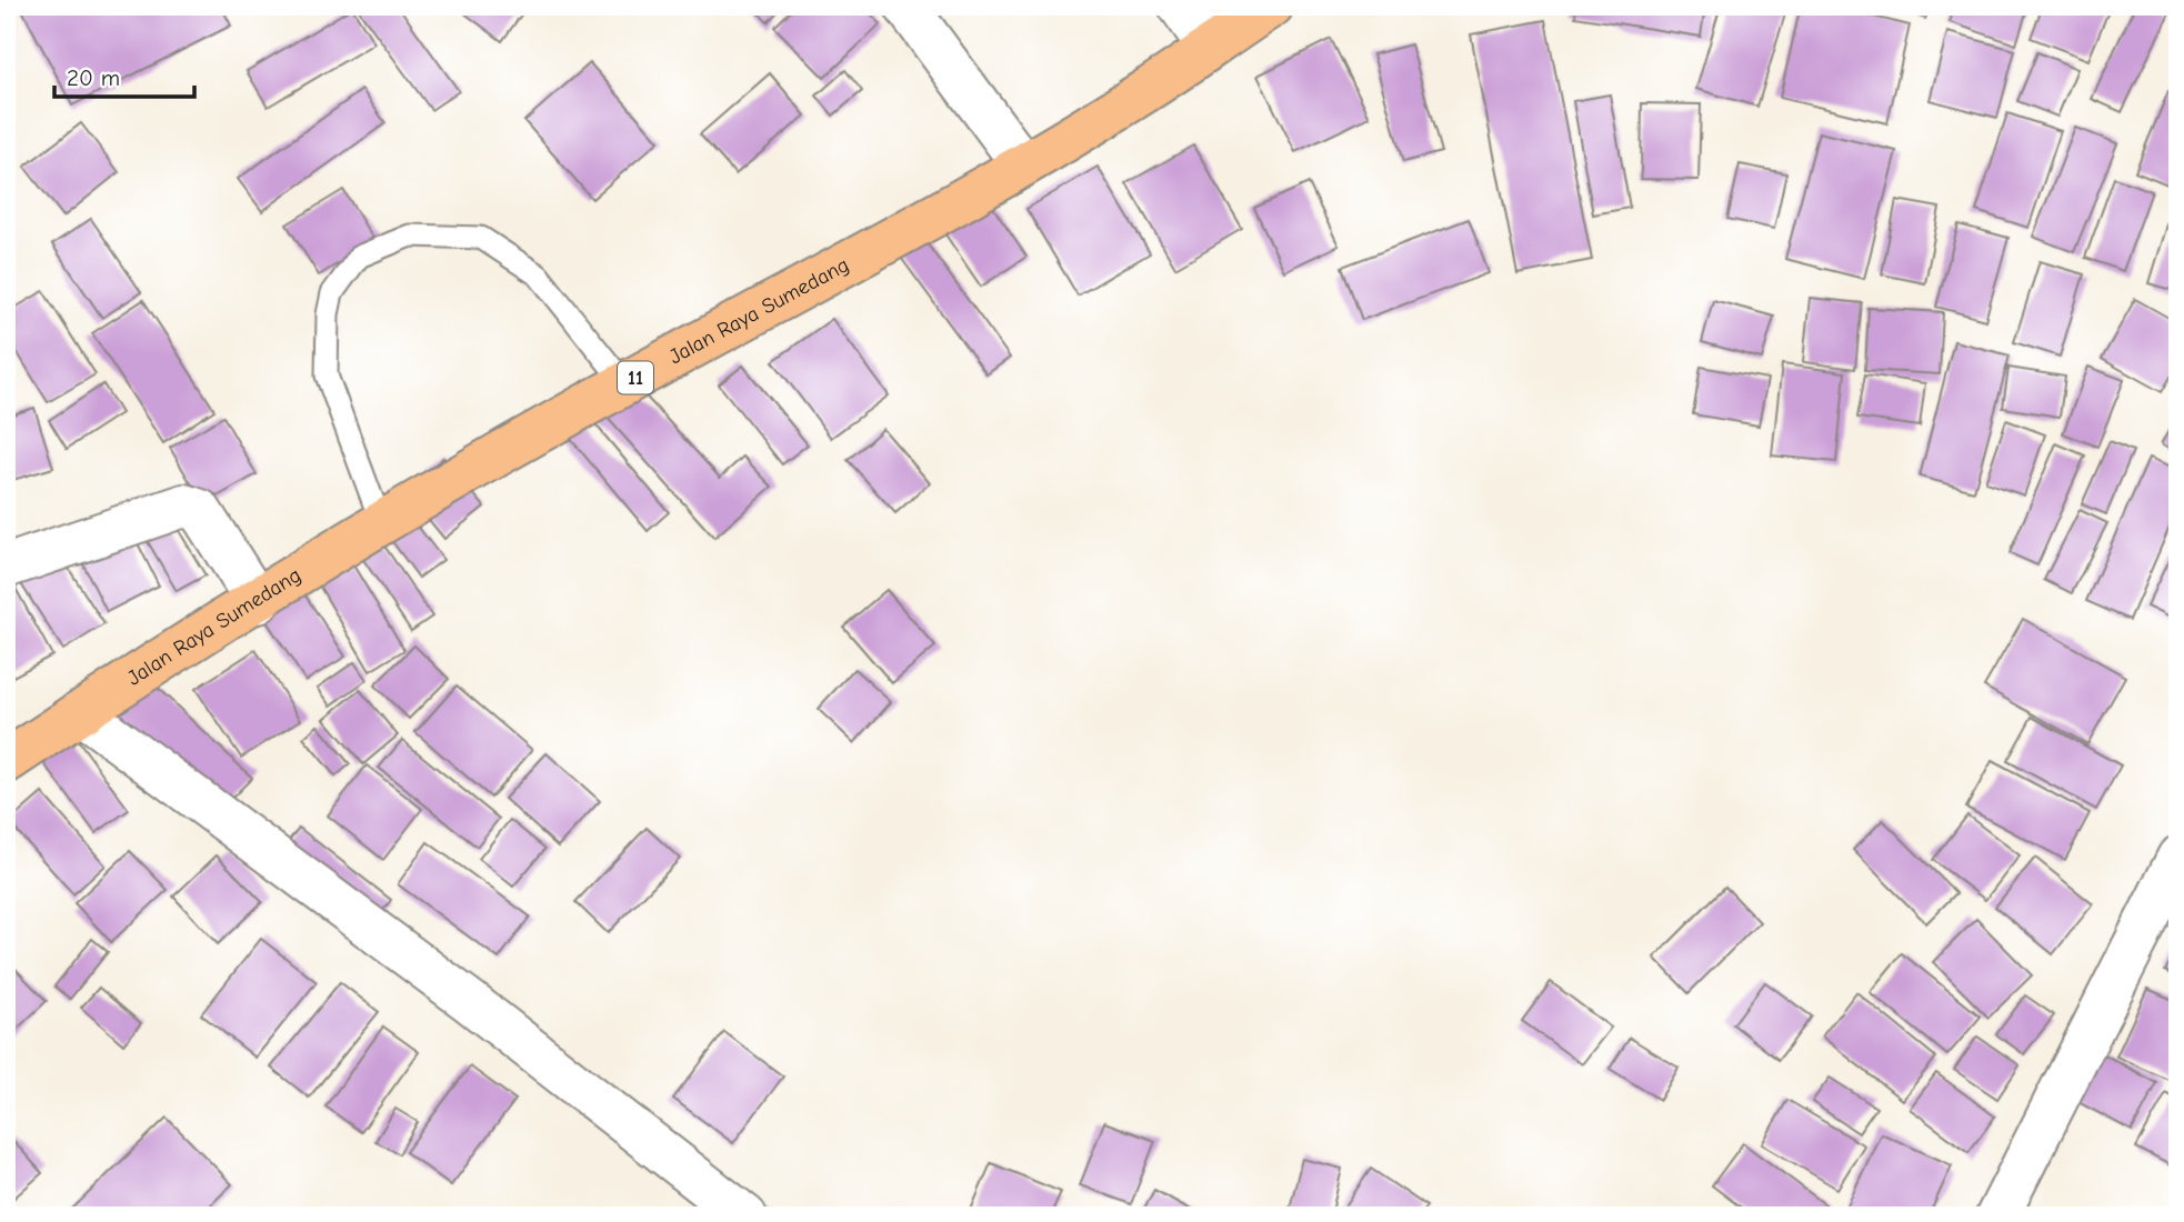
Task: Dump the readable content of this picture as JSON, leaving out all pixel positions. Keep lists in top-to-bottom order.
{
  "streets": {
    "highway": ["Jalan Raya Sumedang", "11"]
  },
  "scale_bar": "20 m"
}
